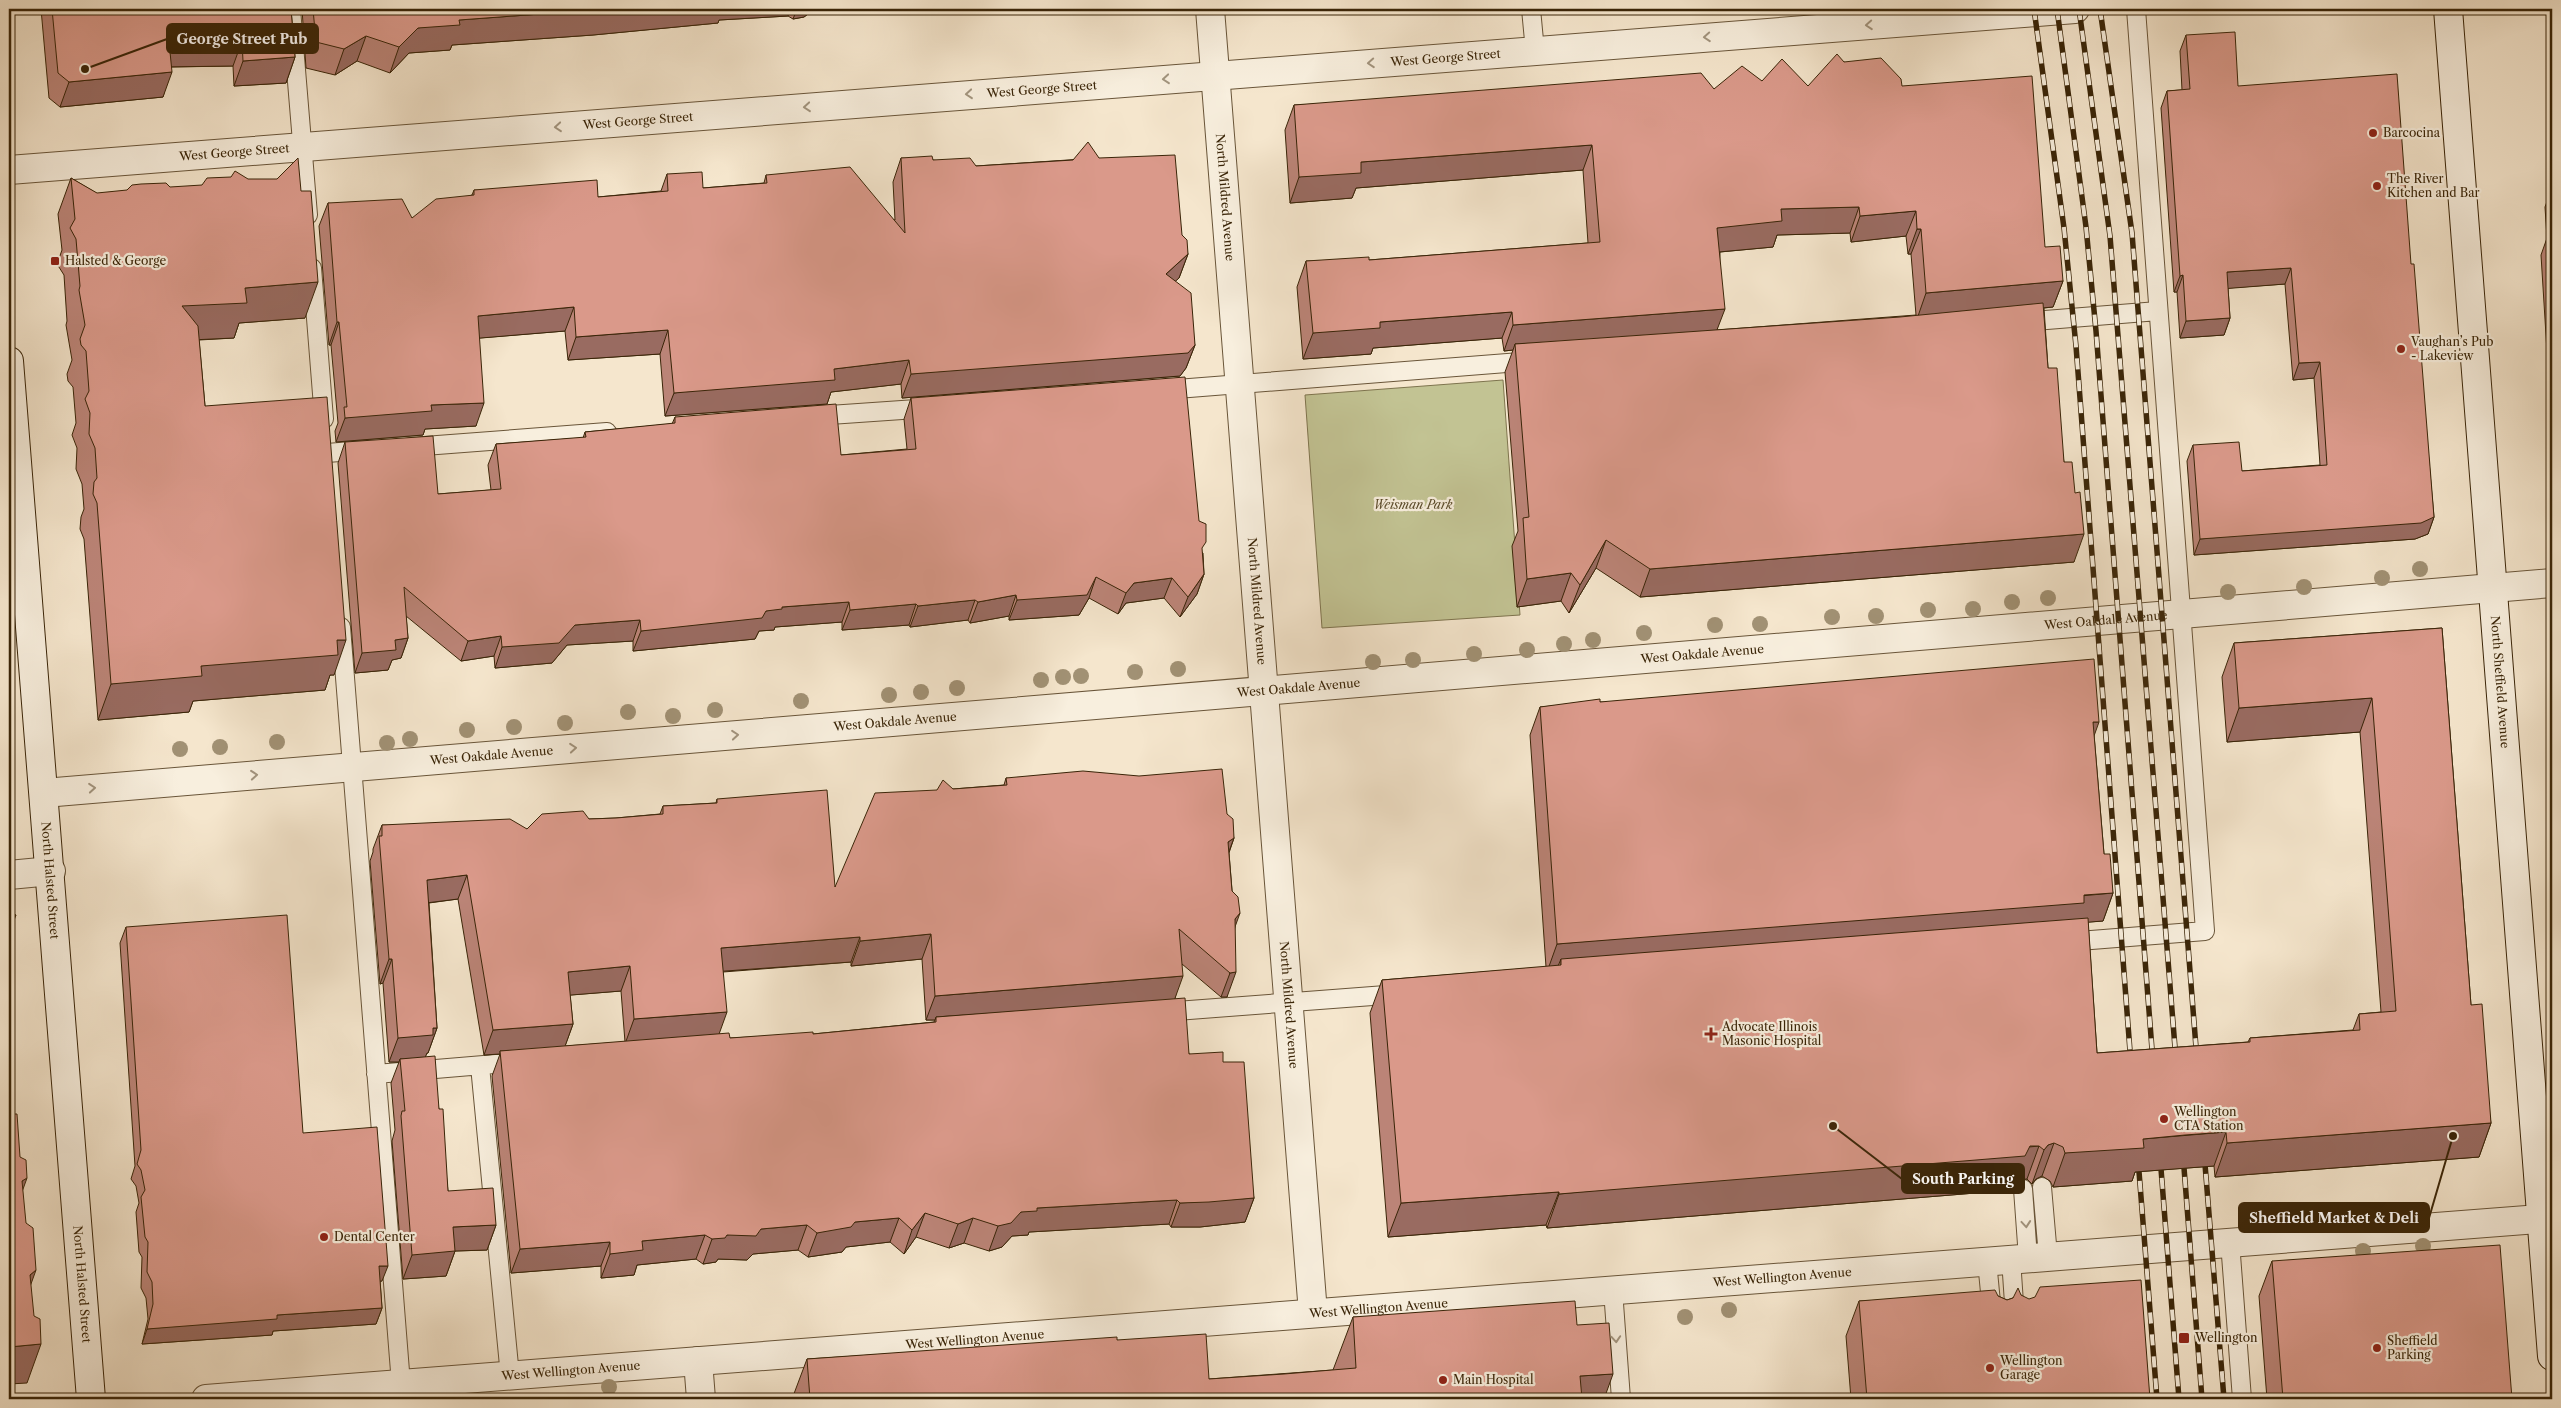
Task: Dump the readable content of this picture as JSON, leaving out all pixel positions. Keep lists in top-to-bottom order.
{
  "streets": {
    "street": [
      "West George Street",
      "North Mildred Avenue",
      "West Oakdale Avenue",
      "North Sheffield Avenue",
      "North Halsted Street",
      "West Wellington Avenue"
    ]
  },
  "crossings": [
    ["West George Street", "North Mildred Avenue"],
    ["North Mildred Avenue", "West Oakdale Avenue"],
    ["North Mildred Avenue", "West Wellington Avenue"],
    ["West Oakdale Avenue", "North Sheffield Avenue"],
    ["West Oakdale Avenue", "North Halsted Street"],
    ["North Sheffield Avenue", "West Wellington Avenue"]
  ],
  "one_way": ["West George Street", "West Oakdale Avenue"],
  "parks": ["Weisman Park"],
  "places": {
    "other": [
      "George Street Pub",
      "Barcocina",
      "The River Kitchen and Bar",
      "Vaughan’s Pub - Lakeview",
      "Wellington CTA Station",
      "South Parking",
      "Sheffield Market & Deli",
      "Dental Center",
      "Sheffield Parking",
      "Wellington Garage",
      "Main Hospital"
    ],
    "transit": ["Halsted & George", "Wellington"],
    "health": ["Advocate Illinois Masonic Hospital"]
  }
}
